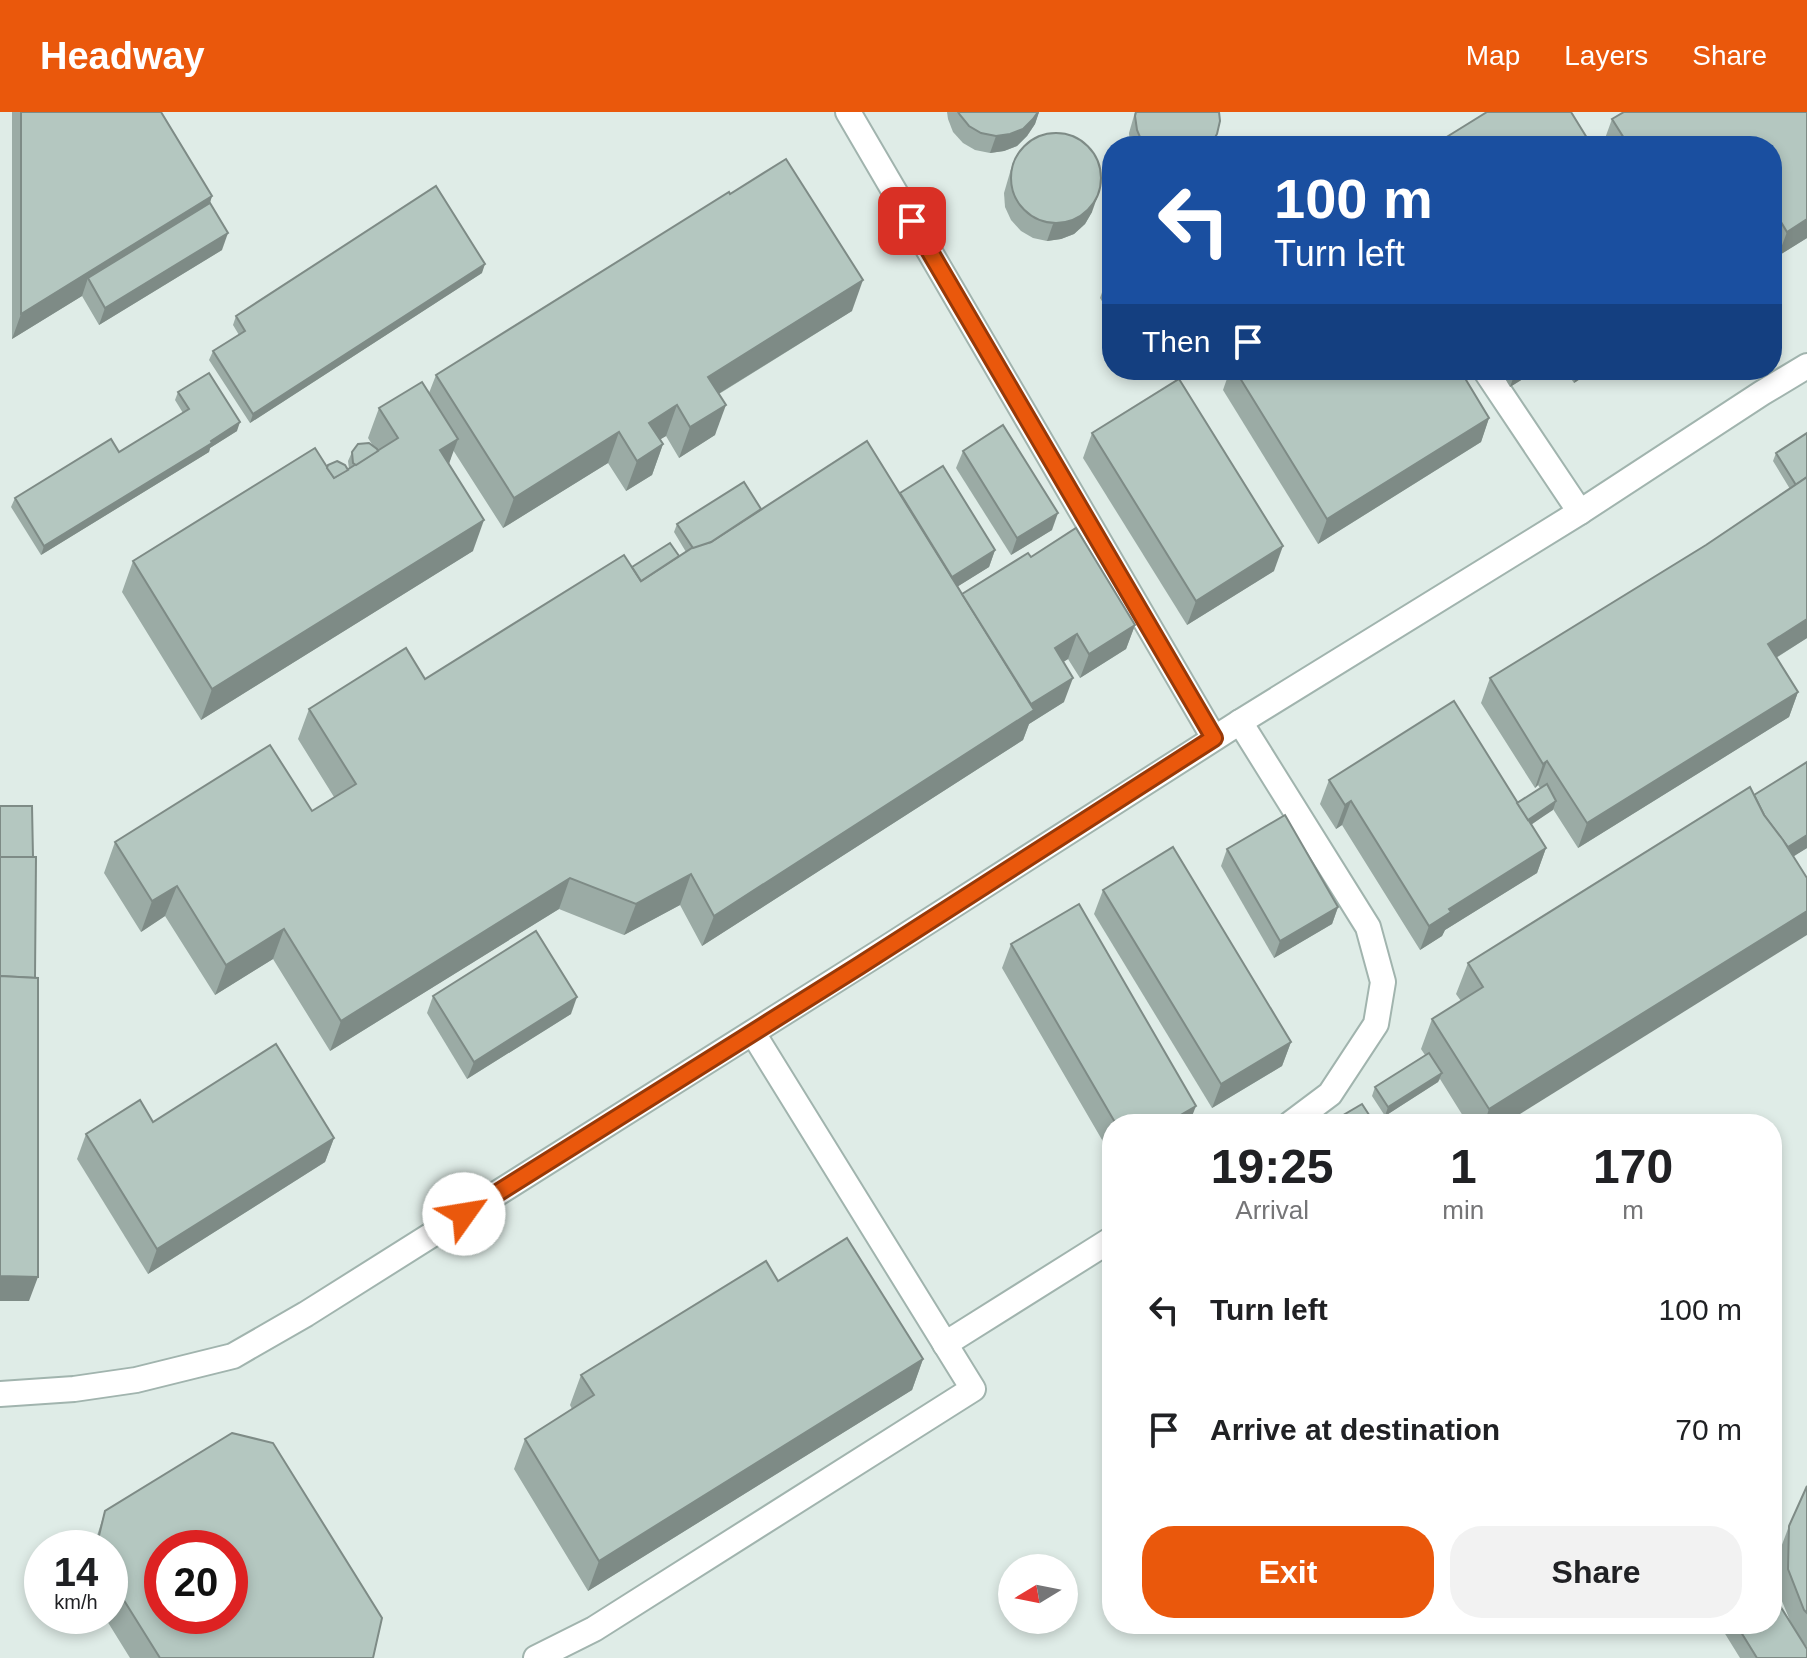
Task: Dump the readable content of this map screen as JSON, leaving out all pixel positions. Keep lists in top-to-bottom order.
{
  "north": "left",
  "page": {
    "header": "Headway",
    "nav": ["Map", "Layers", "Share"],
    "turn": ["100 m", "Turn left"],
    "then": "Then",
    "eta": [
      "19:25",
      "Arrival",
      "1",
      "min",
      "170",
      "m"
    ],
    "list": [
      {
        "name": "Turn left",
        "value": "100 m"
      },
      {
        "name": "Arrive at destination",
        "value": "70 m"
      }
    ],
    "buttons": ["Exit", "Share"],
    "speed": "14 km/h",
    "limit": "20"
  }
}
